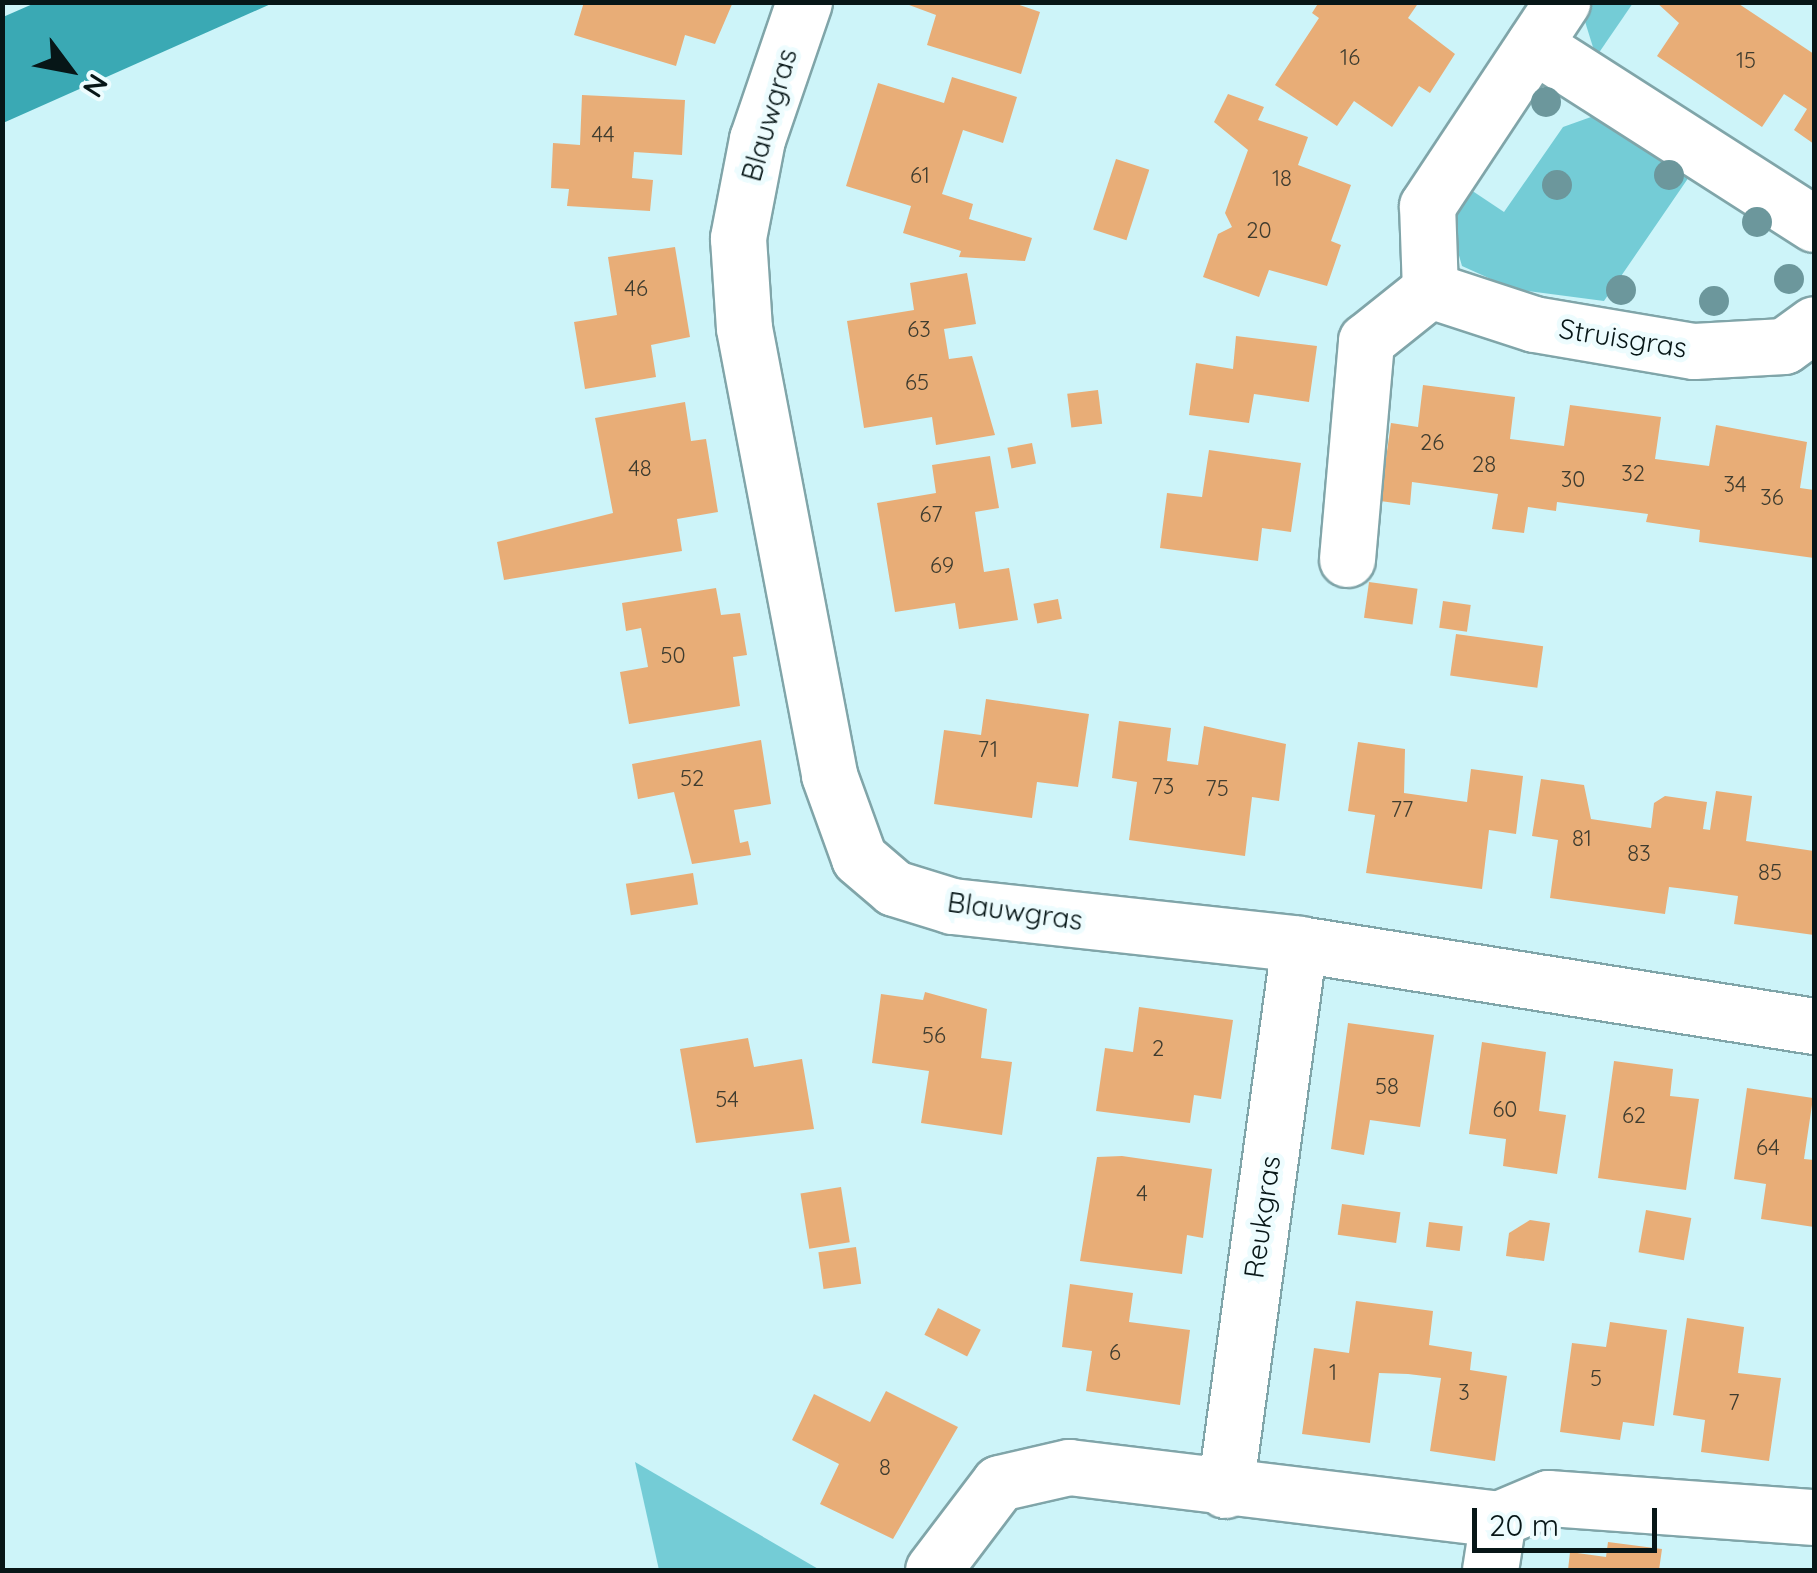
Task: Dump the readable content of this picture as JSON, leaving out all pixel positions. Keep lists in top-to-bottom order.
{
  "streets": {
    "street": ["Blauwgras", "Struisgras", "Reukgras"]
  },
  "crossings": [
    ["Blauwgras", "Reukgras"]
  ],
  "house_numbers": [
    "16",
    "15",
    "44",
    "61",
    "18",
    "20",
    "46",
    "63",
    "65",
    "26",
    "28",
    "48",
    "32",
    "30",
    "34",
    "36",
    "67",
    "69",
    "50",
    "71",
    "52",
    "73",
    "75",
    "77",
    "81",
    "83",
    "85",
    "56",
    "2",
    "58",
    "54",
    "60",
    "62",
    "64",
    "4",
    "6",
    "1",
    "5",
    "3",
    "7",
    "8"
  ],
  "scale_bar": "20 m",
  "north": "bottom right"
}
